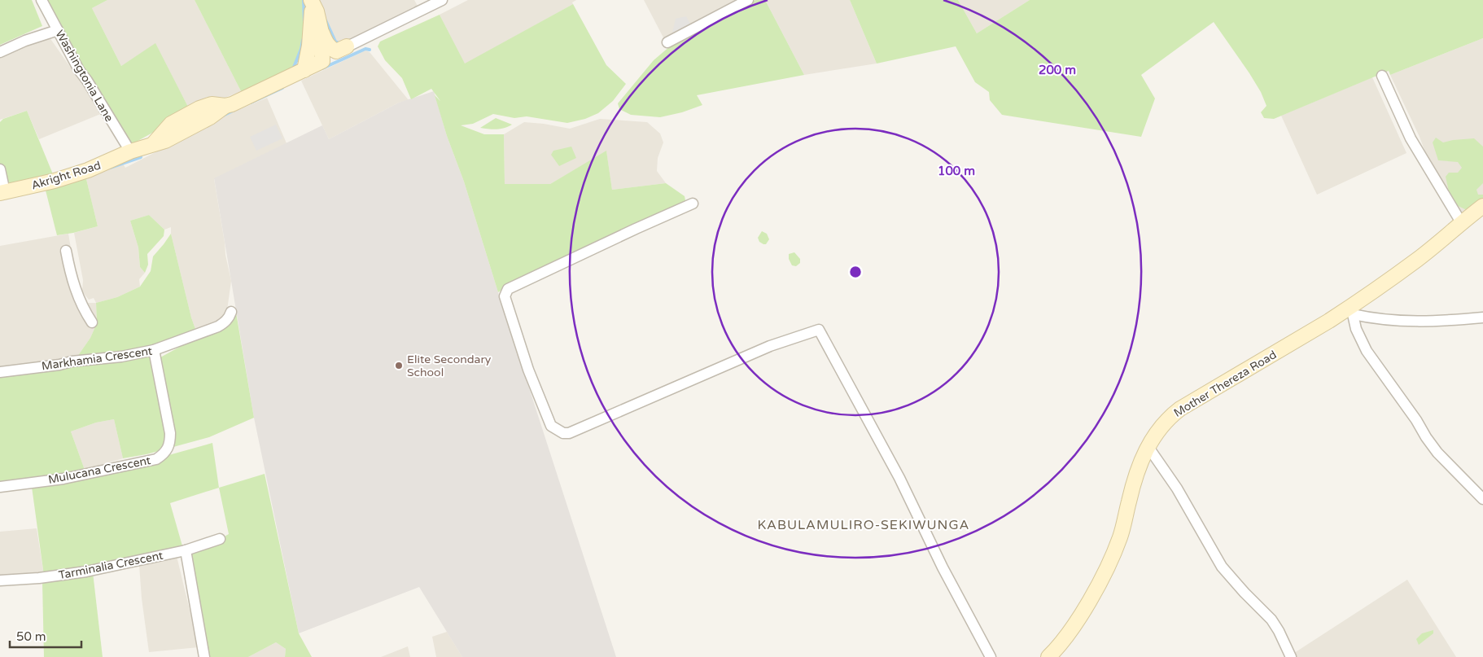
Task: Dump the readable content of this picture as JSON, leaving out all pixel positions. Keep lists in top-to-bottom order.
{
  "streets": {
    "street": [
      "Washingtonia Lane",
      "Akright Road",
      "Markhamia Crescent",
      "Mother Thereza Road",
      "Mulucana Crescent",
      "Tarminalia Crescent"
    ]
  },
  "crossings": [
    ["Washingtonia Lane", "Akright Road"],
    ["Markhamia Crescent", "Mulucana Crescent"]
  ],
  "districts": ["KABULAMULIRO-SEKIWUNGA"],
  "places": ["Elite Secondary School"],
  "scale_bar": "50 m",
  "rings": ["200 m", "100 m"]
}
